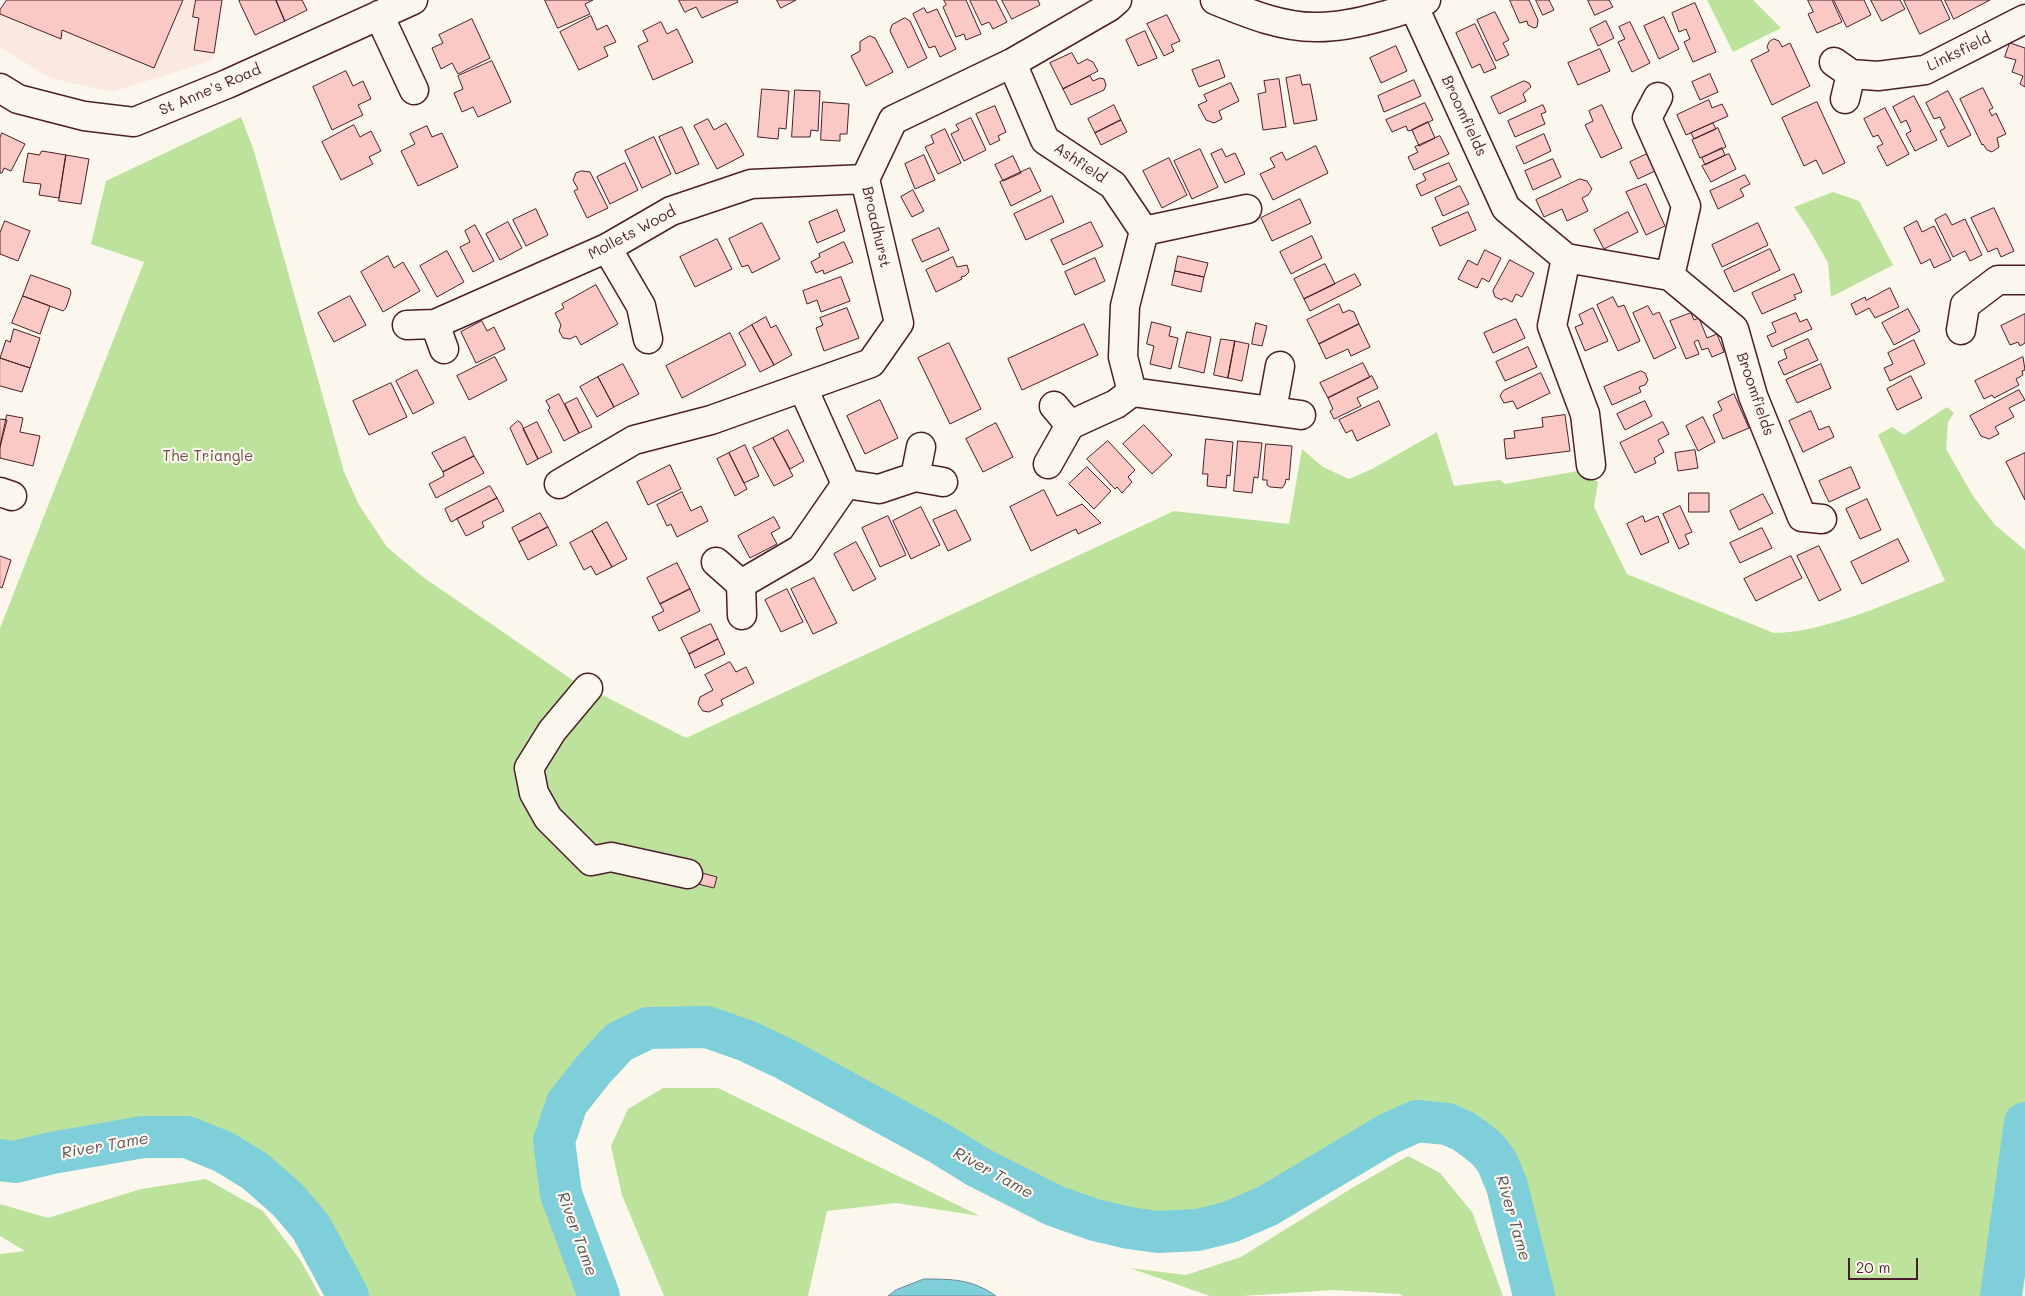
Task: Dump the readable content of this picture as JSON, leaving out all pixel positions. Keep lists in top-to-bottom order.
{
  "streets": {
    "street": [
      "Linksfield",
      "St Anne's Road",
      "Broomfields",
      "Ashfield",
      "Broadhurst",
      "Mollets Wood"
    ]
  },
  "crossings": [
    ["Ashfield", "Broadhurst"],
    ["Broadhurst", "Mollets Wood"]
  ],
  "water": ["River Tame"],
  "parks": ["The Triangle"],
  "scale_bar": "20 m"
}
